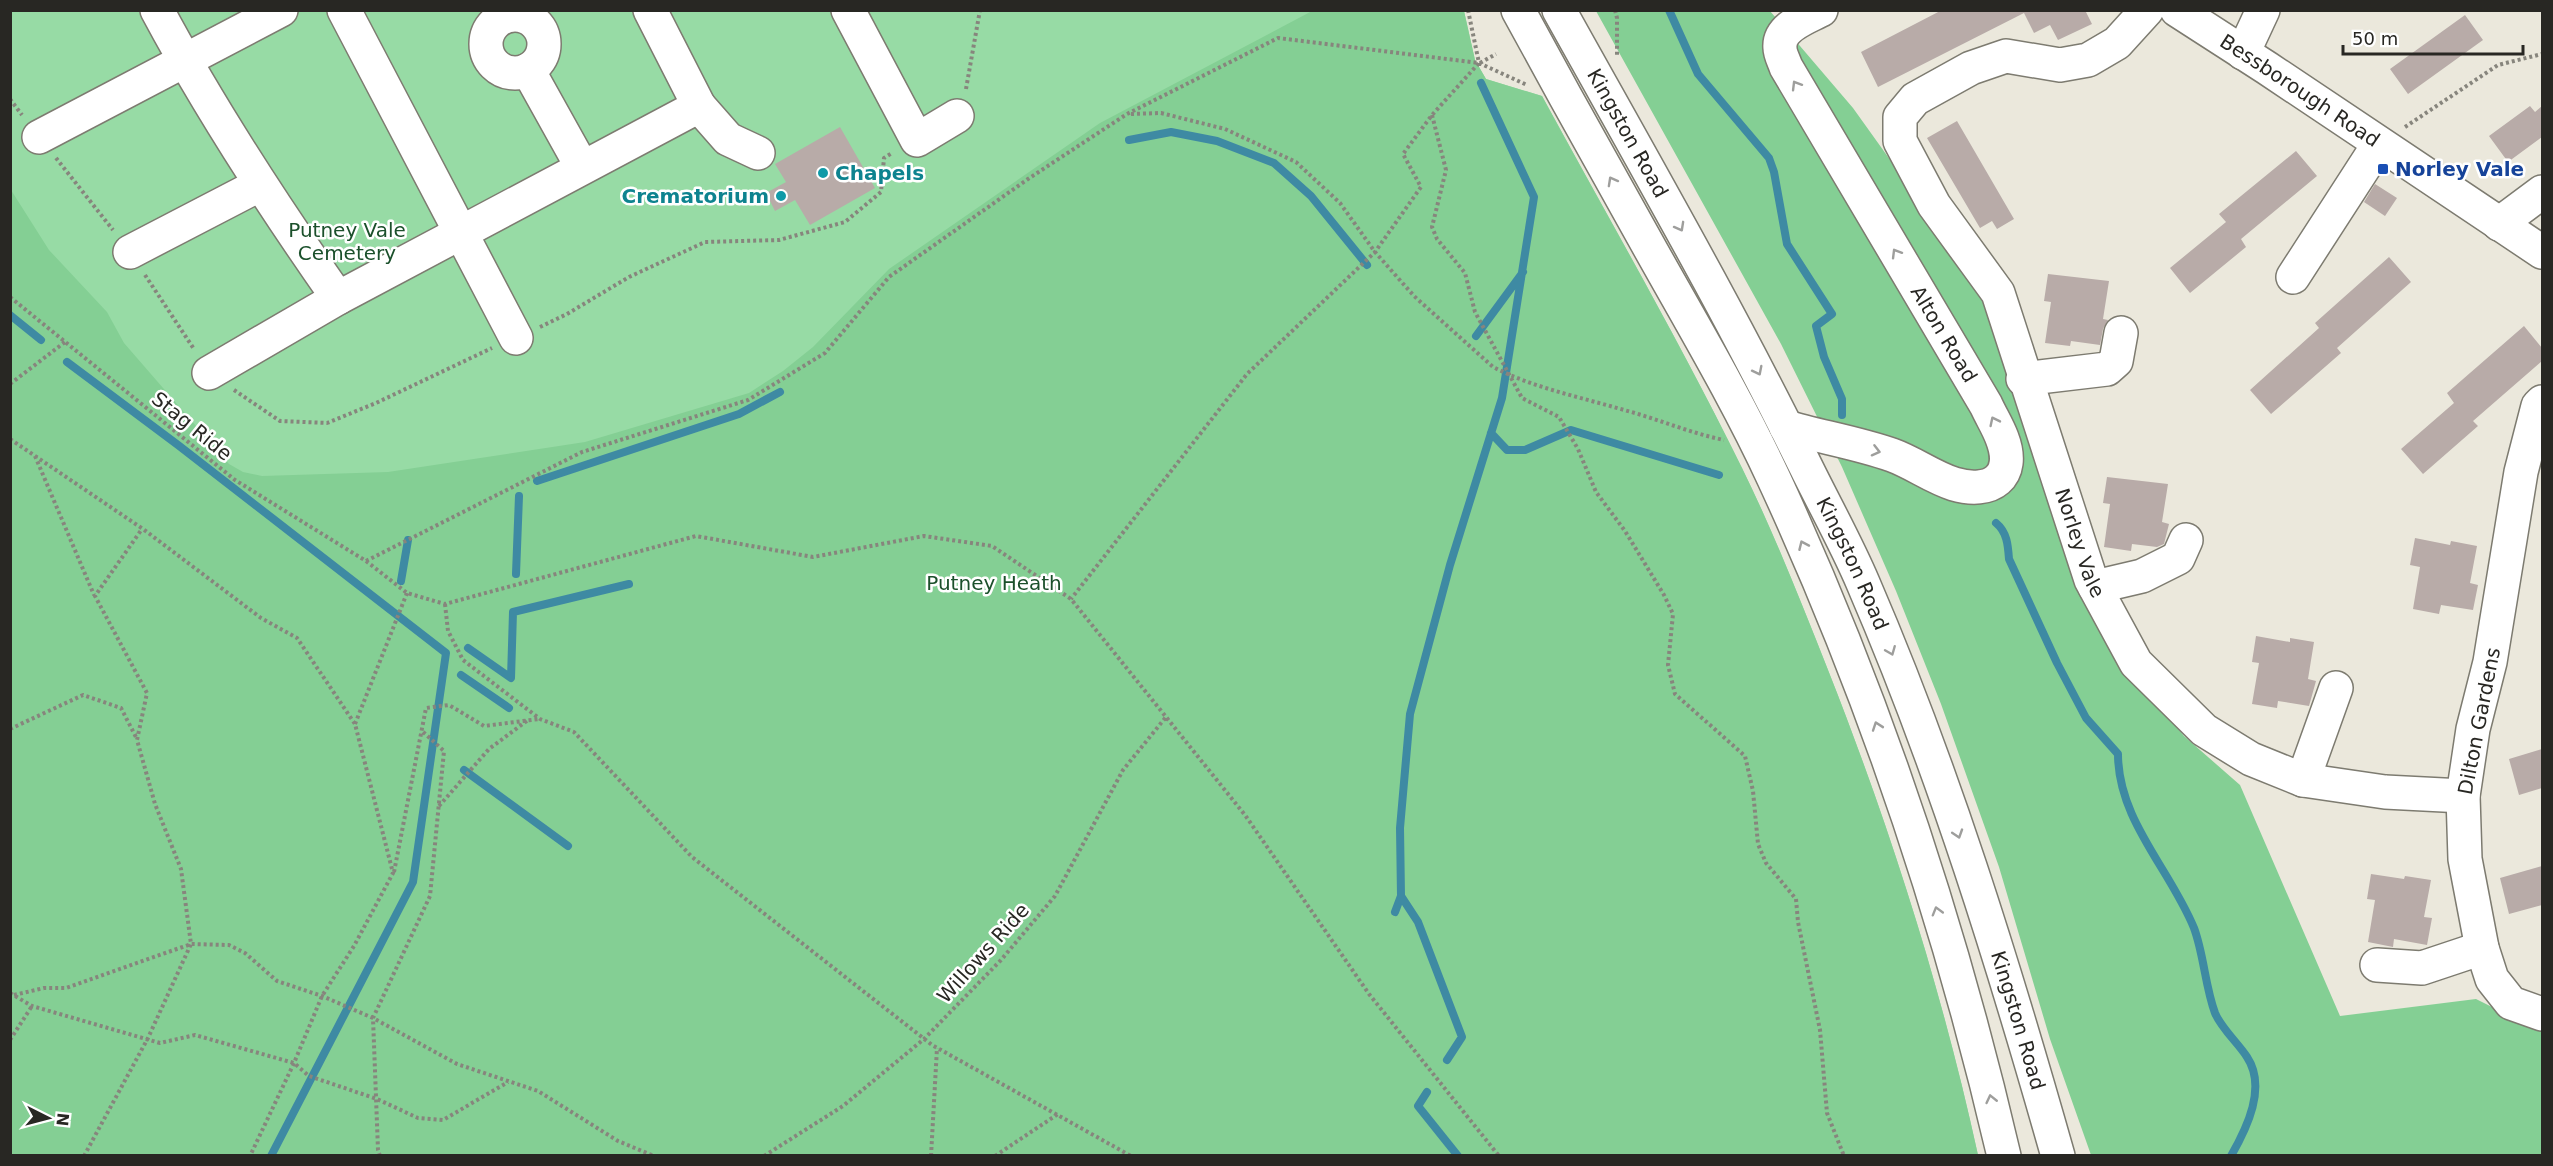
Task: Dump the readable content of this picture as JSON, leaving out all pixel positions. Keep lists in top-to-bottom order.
{
  "streets": {
    "main road": [
      "Bessborough Road",
      "Kingston Road",
      "Alton Road",
      "Norley Vale",
      "Dilton Gardens"
    ],
    "path": ["Stag Ride", "Willows Ride"]
  },
  "crossings": [
    ["Kingston Road", "Alton Road"],
    ["Norley Vale", "Dilton Gardens"]
  ],
  "parks": ["Putney Vale Cemetery", "Putney Heath"],
  "places": {
    "transit": ["Norley Vale"],
    "other": ["Chapels", "Crematorium"]
  },
  "scale_bar": "50 m",
  "north": "right"
}
